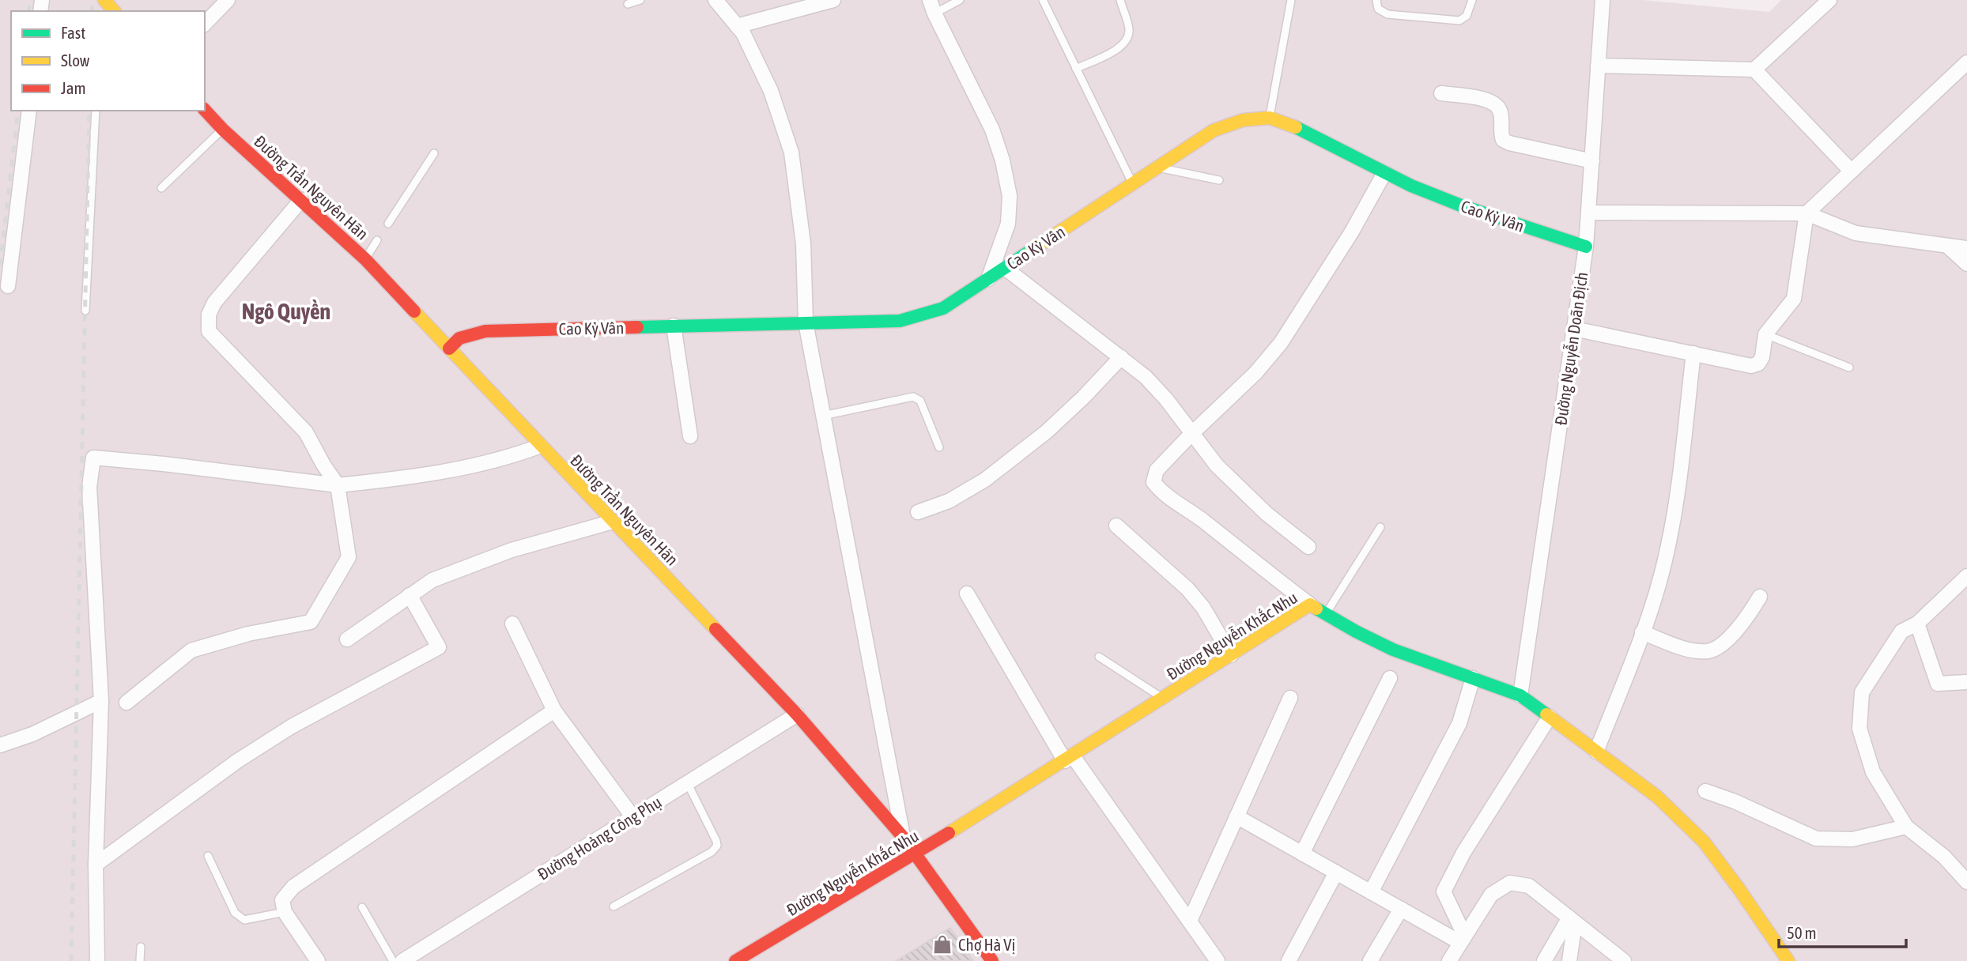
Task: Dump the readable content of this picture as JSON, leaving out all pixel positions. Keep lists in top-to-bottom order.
{
  "streets": {
    "street": [
      "Đường Trần Nguyên Hãn",
      "Cao Kỳ Vân",
      "Đường Nguyễn Doãn Địch",
      "Đường Nguyễn Khắc Nhu",
      "Đường Hoàng Công Phụ"
    ]
  },
  "crossings": [
    ["Đường Trần Nguyên Hãn", "Cao Kỳ Vân"],
    ["Đường Trần Nguyên Hãn", "Đường Nguyễn Khắc Nhu"],
    ["Đường Trần Nguyên Hãn", "Đường Hoàng Công Phụ"],
    ["Cao Kỳ Vân", "Đường Nguyễn Doãn Địch"],
    ["Đường Nguyễn Doãn Địch", "Đường Nguyễn Khắc Nhu"]
  ],
  "districts": ["Ngô Quyền"],
  "places": {
    "shop": ["Chợ Hà Vị"]
  },
  "legend": ["Fast", "Slow", "Jam"],
  "scale_bar": "50 m"
}
